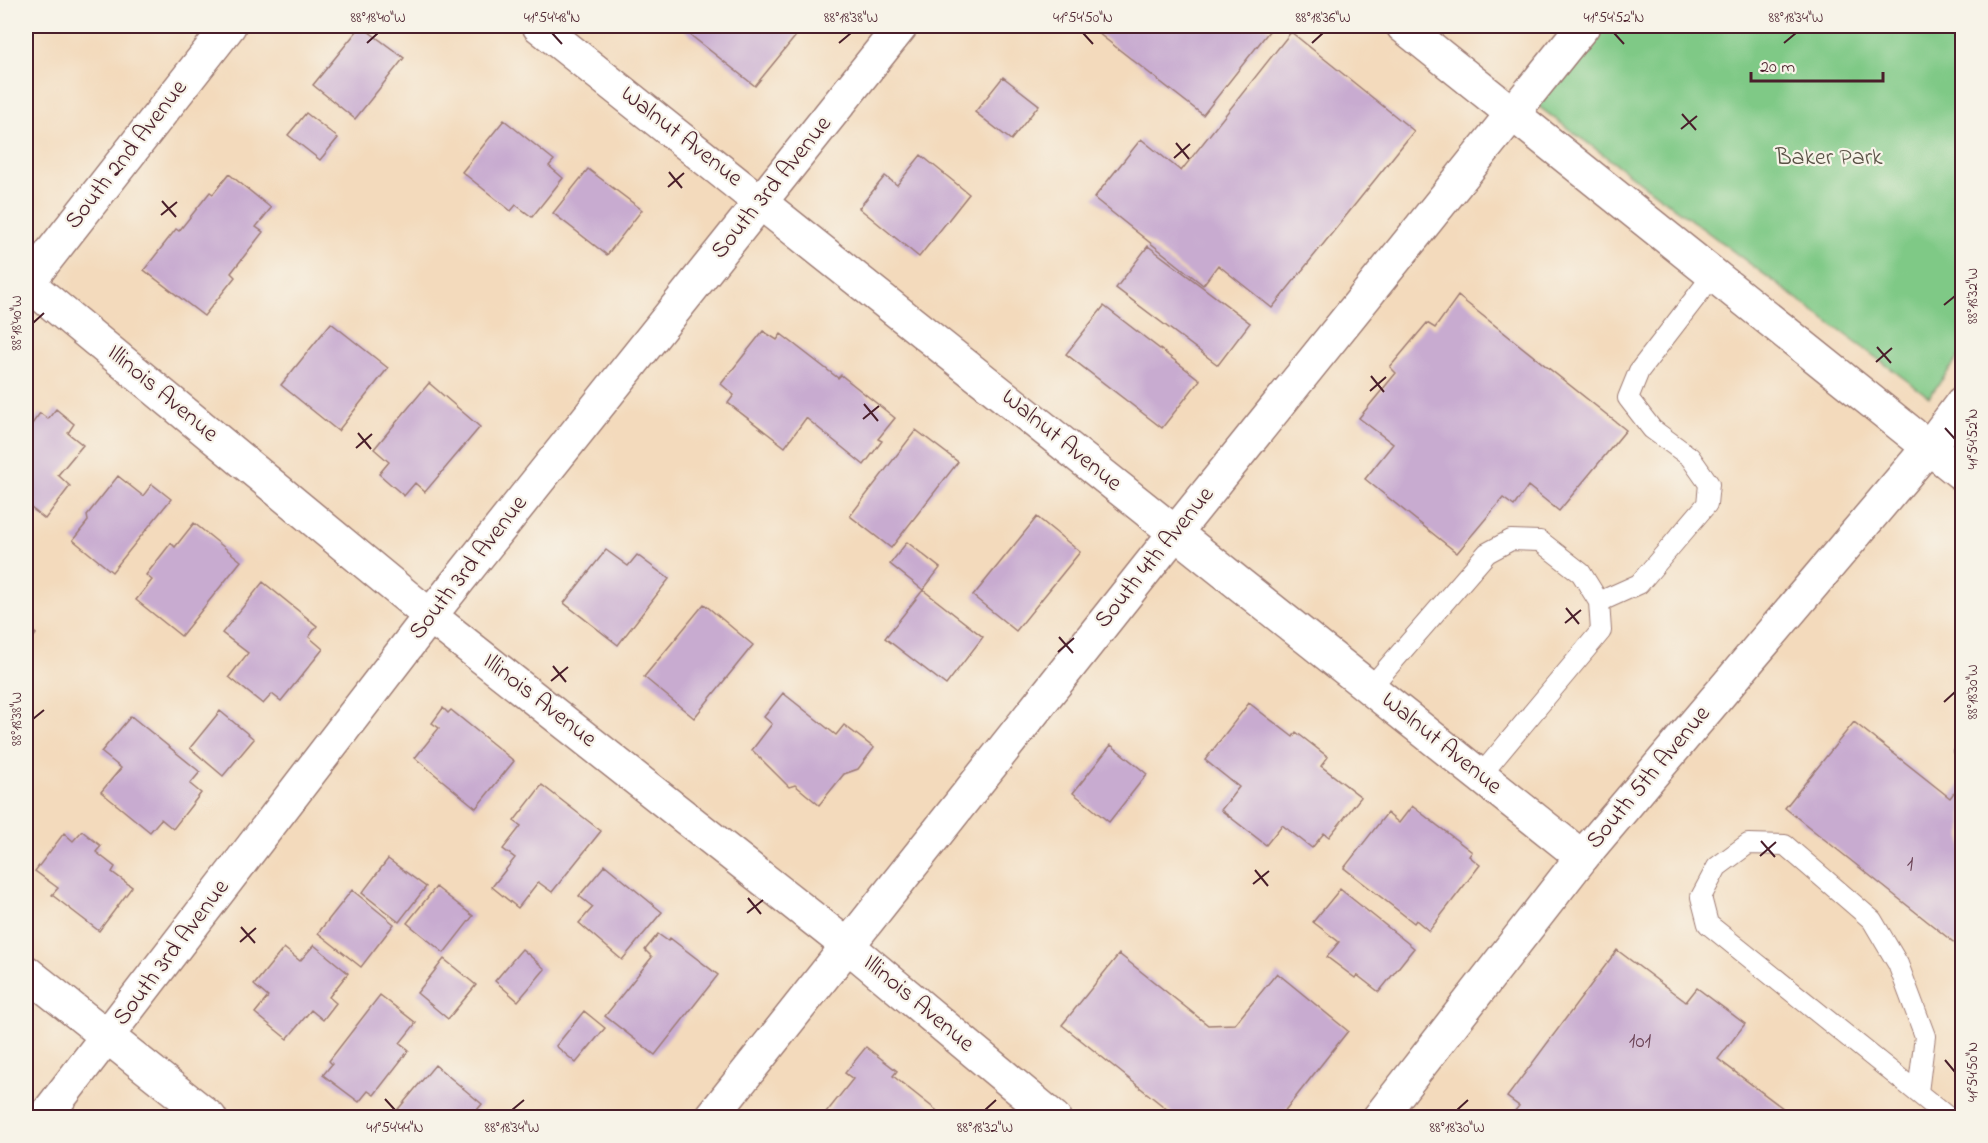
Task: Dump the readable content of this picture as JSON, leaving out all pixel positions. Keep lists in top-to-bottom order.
{
  "streets": {
    "street": [
      "Walnut Avenue",
      "South 2nd Avenue",
      "South 3rd Avenue",
      "Illinois Avenue",
      "South 4th Avenue",
      "South 5th Avenue"
    ]
  },
  "crossings": [
    ["Walnut Avenue", "South 3rd Avenue"],
    ["Walnut Avenue", "South 4th Avenue"],
    ["Walnut Avenue", "South 5th Avenue"],
    ["South 2nd Avenue", "Illinois Avenue"],
    ["South 3rd Avenue", "Illinois Avenue"],
    ["Illinois Avenue", "South 4th Avenue"]
  ],
  "parks": ["Baker Park"],
  "house_numbers": ["1", "101"],
  "scale_bar": "20 m",
  "coordinates": [
    "88°18'40\"W",
    "41°54'48\"N",
    "88°18'38\"W",
    "41°54'50\"N",
    "88°18'36\"W",
    "41°54'52\"N",
    "88°18'34\"W",
    "88°18'32\"W",
    "88°18'30\"W",
    "41°54'44\"N"
  ]
}
